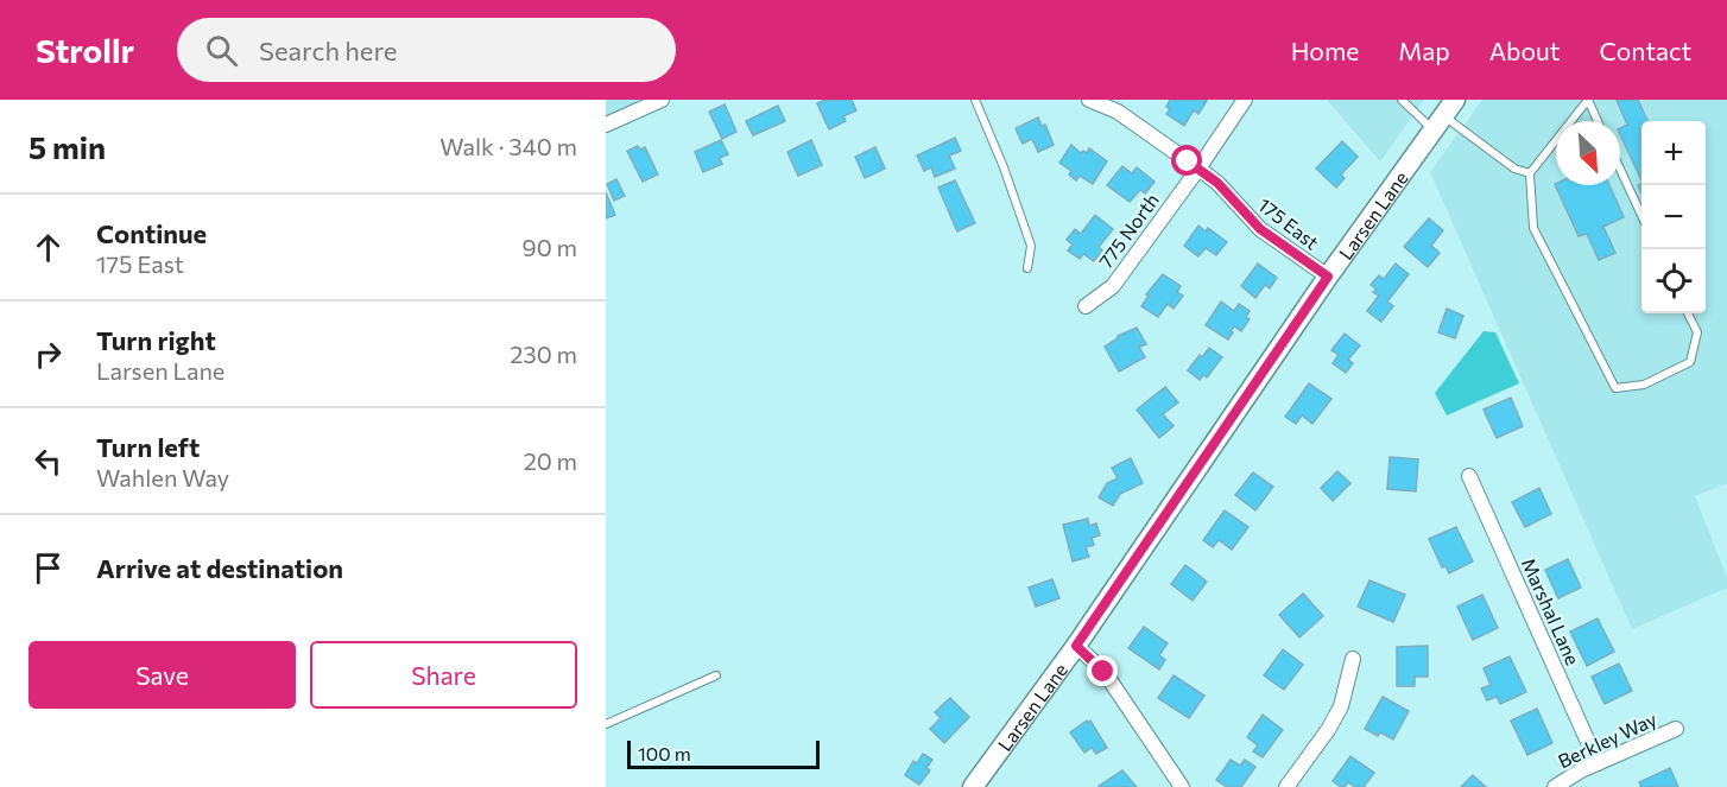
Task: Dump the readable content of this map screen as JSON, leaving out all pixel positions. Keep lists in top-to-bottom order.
{
  "streets": {
    "main road": ["Larsen Lane"],
    "street": [
      "175 East",
      "775 North",
      "Marshal Lane",
      "Berkley Way"
    ]
  },
  "crossings": [
    ["Larsen Lane", "175 East"],
    ["175 East", "775 North"],
    ["Marshal Lane", "Berkley Way"]
  ],
  "scale_bar": "100 m",
  "north": "bottom right",
  "page": {
    "header": "Strollr",
    "search": "Search here",
    "nav": [
      "Home",
      "Map",
      "About",
      "Contact"
    ],
    "heading": ["5 min", "Walk · 340 m"],
    "map_buttons": ["+", "−"],
    "list": [
      ["Continue", "175 East", "90 m"],
      ["Turn right", "Larsen Lane", "230 m"],
      ["Turn left", "Wahlen Way", "20 m"],
      "Arrive at destination"
    ],
    "buttons": ["Save", "Share"],
    "scale": "100 m"
  }
}
